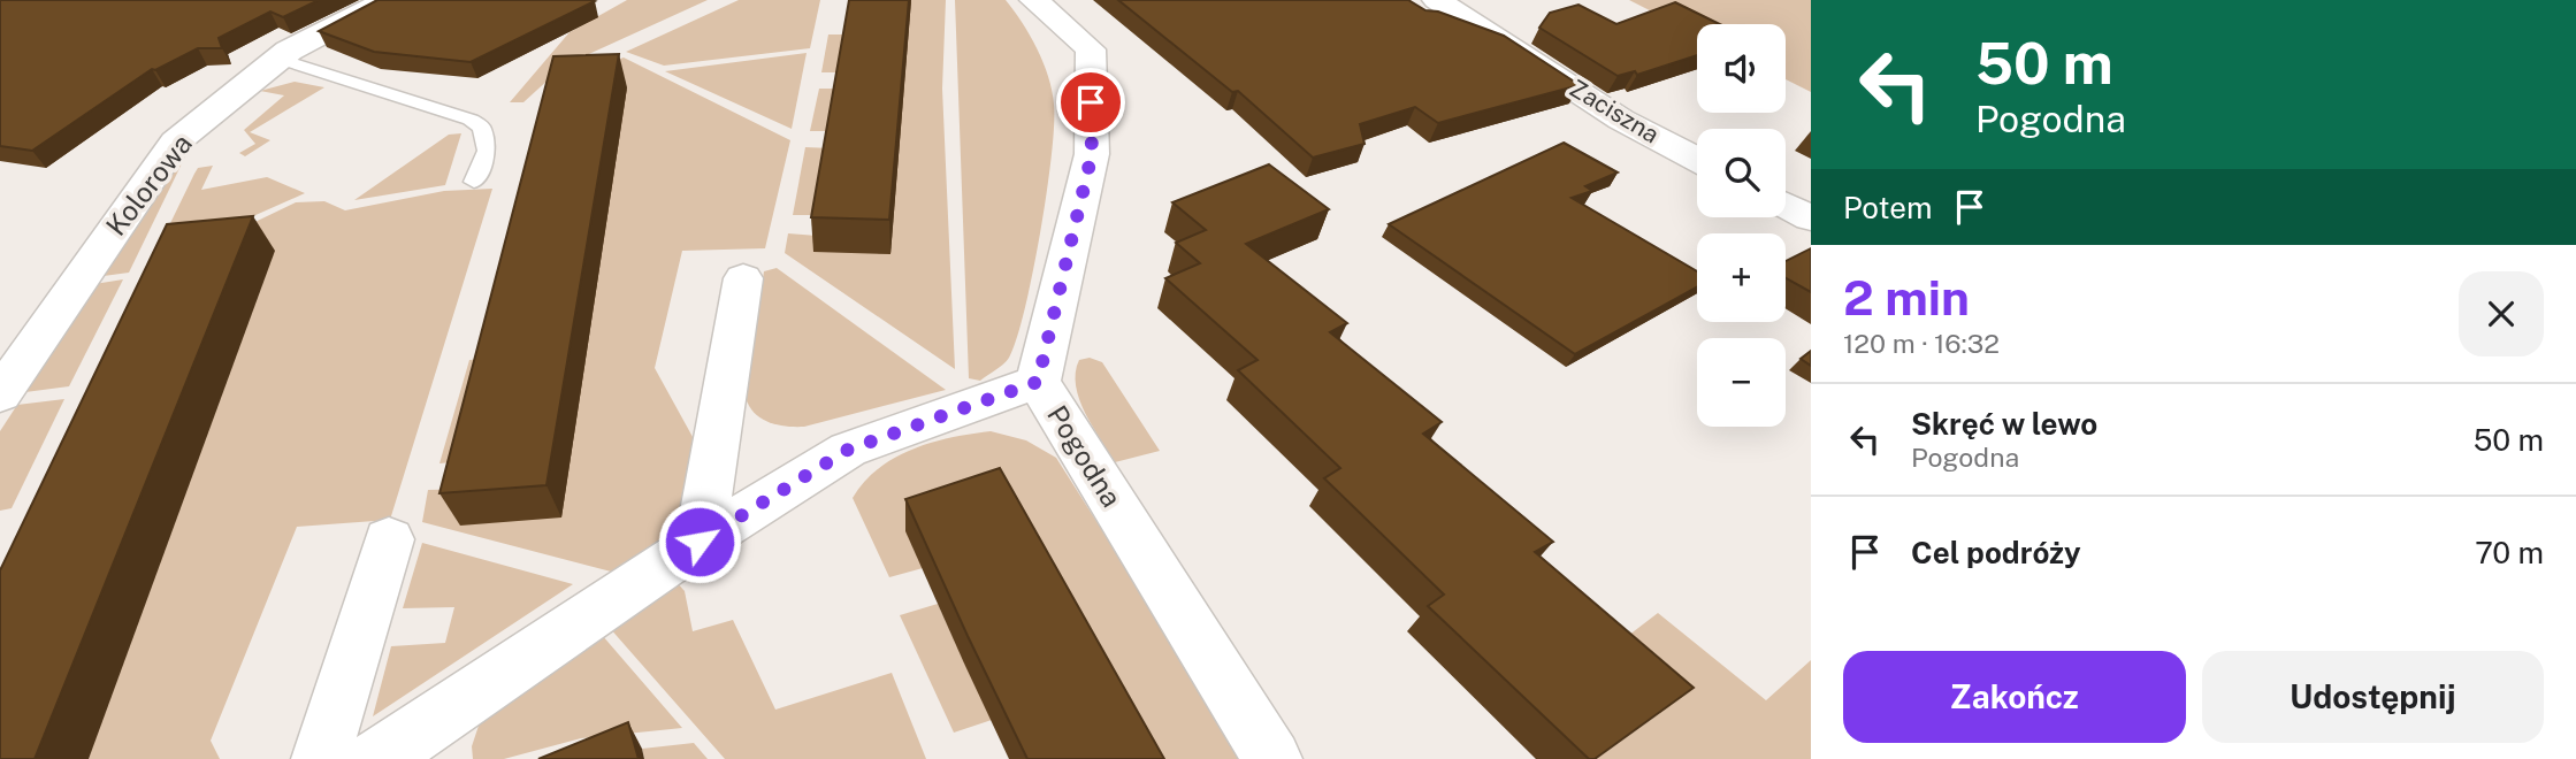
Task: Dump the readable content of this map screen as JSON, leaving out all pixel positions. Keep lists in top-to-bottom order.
{
  "streets": {
    "street": ["Zaciszna", "Kolorowa", "Pogodna"]
  },
  "page": {
    "turn": ["50 m", "Pogodna"],
    "map_buttons": ["+", "−"],
    "then": "Potem",
    "heading": ["2 min", "120 m · 16:32"],
    "list": [
      {
        "name": "Skręć w lewo",
        "note": "Pogodna",
        "value": "50 m"
      },
      {
        "name": "Cel podróży",
        "value": "70 m"
      }
    ],
    "buttons": ["Zakończ", "Udostępnij"]
  }
}
